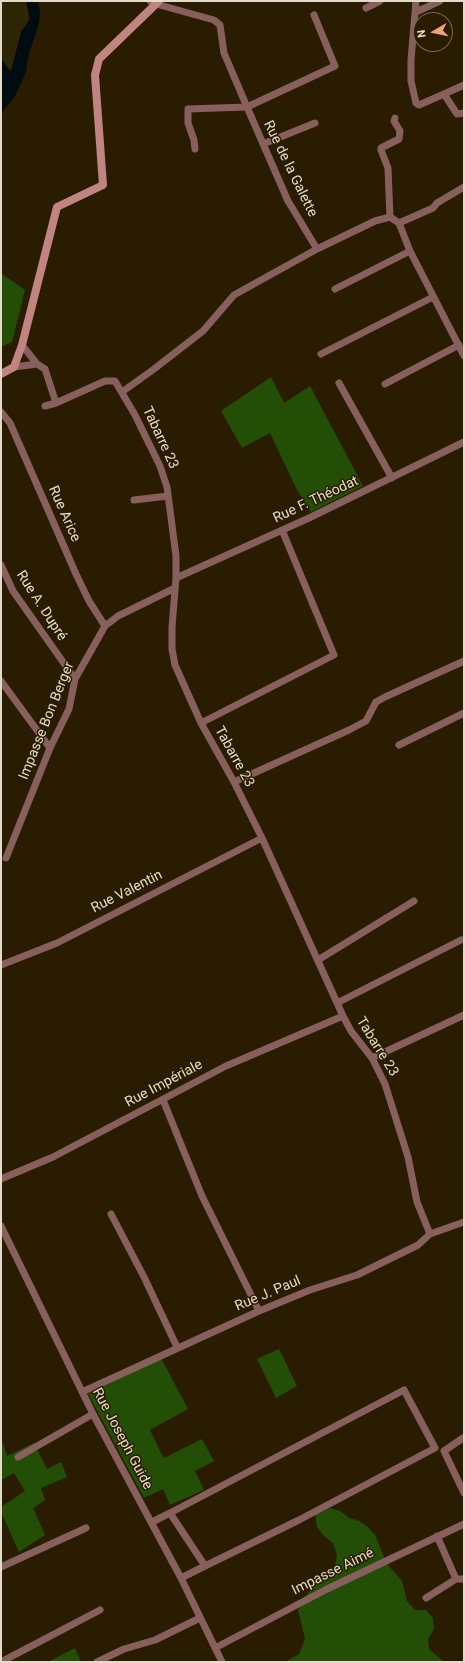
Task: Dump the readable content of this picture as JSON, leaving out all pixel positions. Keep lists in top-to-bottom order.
{
  "streets": {
    "street": [
      "Rue de la Galette",
      "Tabarre 23",
      "Rue F. Théodat",
      "Rue Arice",
      "Rue A. Dupré",
      "Impasse Bon Berger",
      "Rue Valentin",
      "Rue Impériale",
      "Rue J. Paul",
      "Rue Joseph Guide",
      "Impasse Aimé"
    ]
  },
  "crossings": [
    ["Tabarre 23", "Rue F. Théodat"],
    ["Tabarre 23", "Impasse Bon Berger"],
    ["Tabarre 23", "Rue Valentin"],
    ["Tabarre 23", "Rue Impériale"],
    ["Tabarre 23", "Rue J. Paul"],
    ["Rue Arice", "Impasse Bon Berger"],
    ["Rue A. Dupré", "Impasse Bon Berger"],
    ["Rue J. Paul", "Rue Joseph Guide"],
    ["Rue Joseph Guide", "Impasse Aimé"]
  ],
  "north": "left"
}
